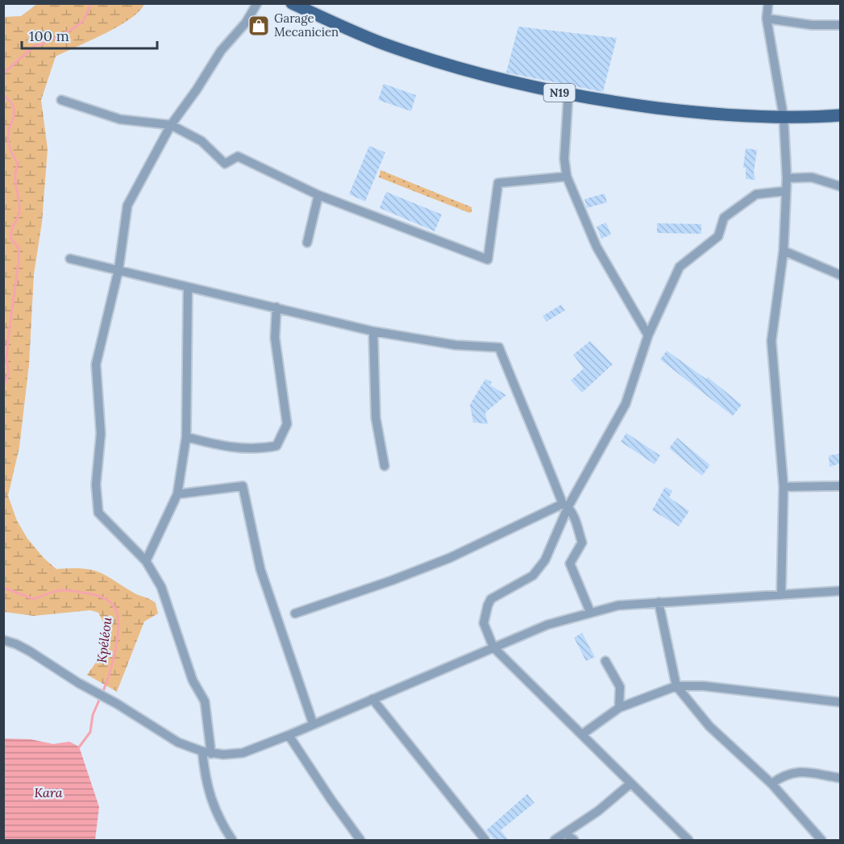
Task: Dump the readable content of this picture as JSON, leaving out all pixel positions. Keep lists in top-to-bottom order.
{
  "streets": {
    "main road": ["N19"]
  },
  "water": ["Kpéléou", "Kara"],
  "places": {
    "shop": ["Garage Mecanicien"]
  },
  "scale_bar": "100 m"
}
